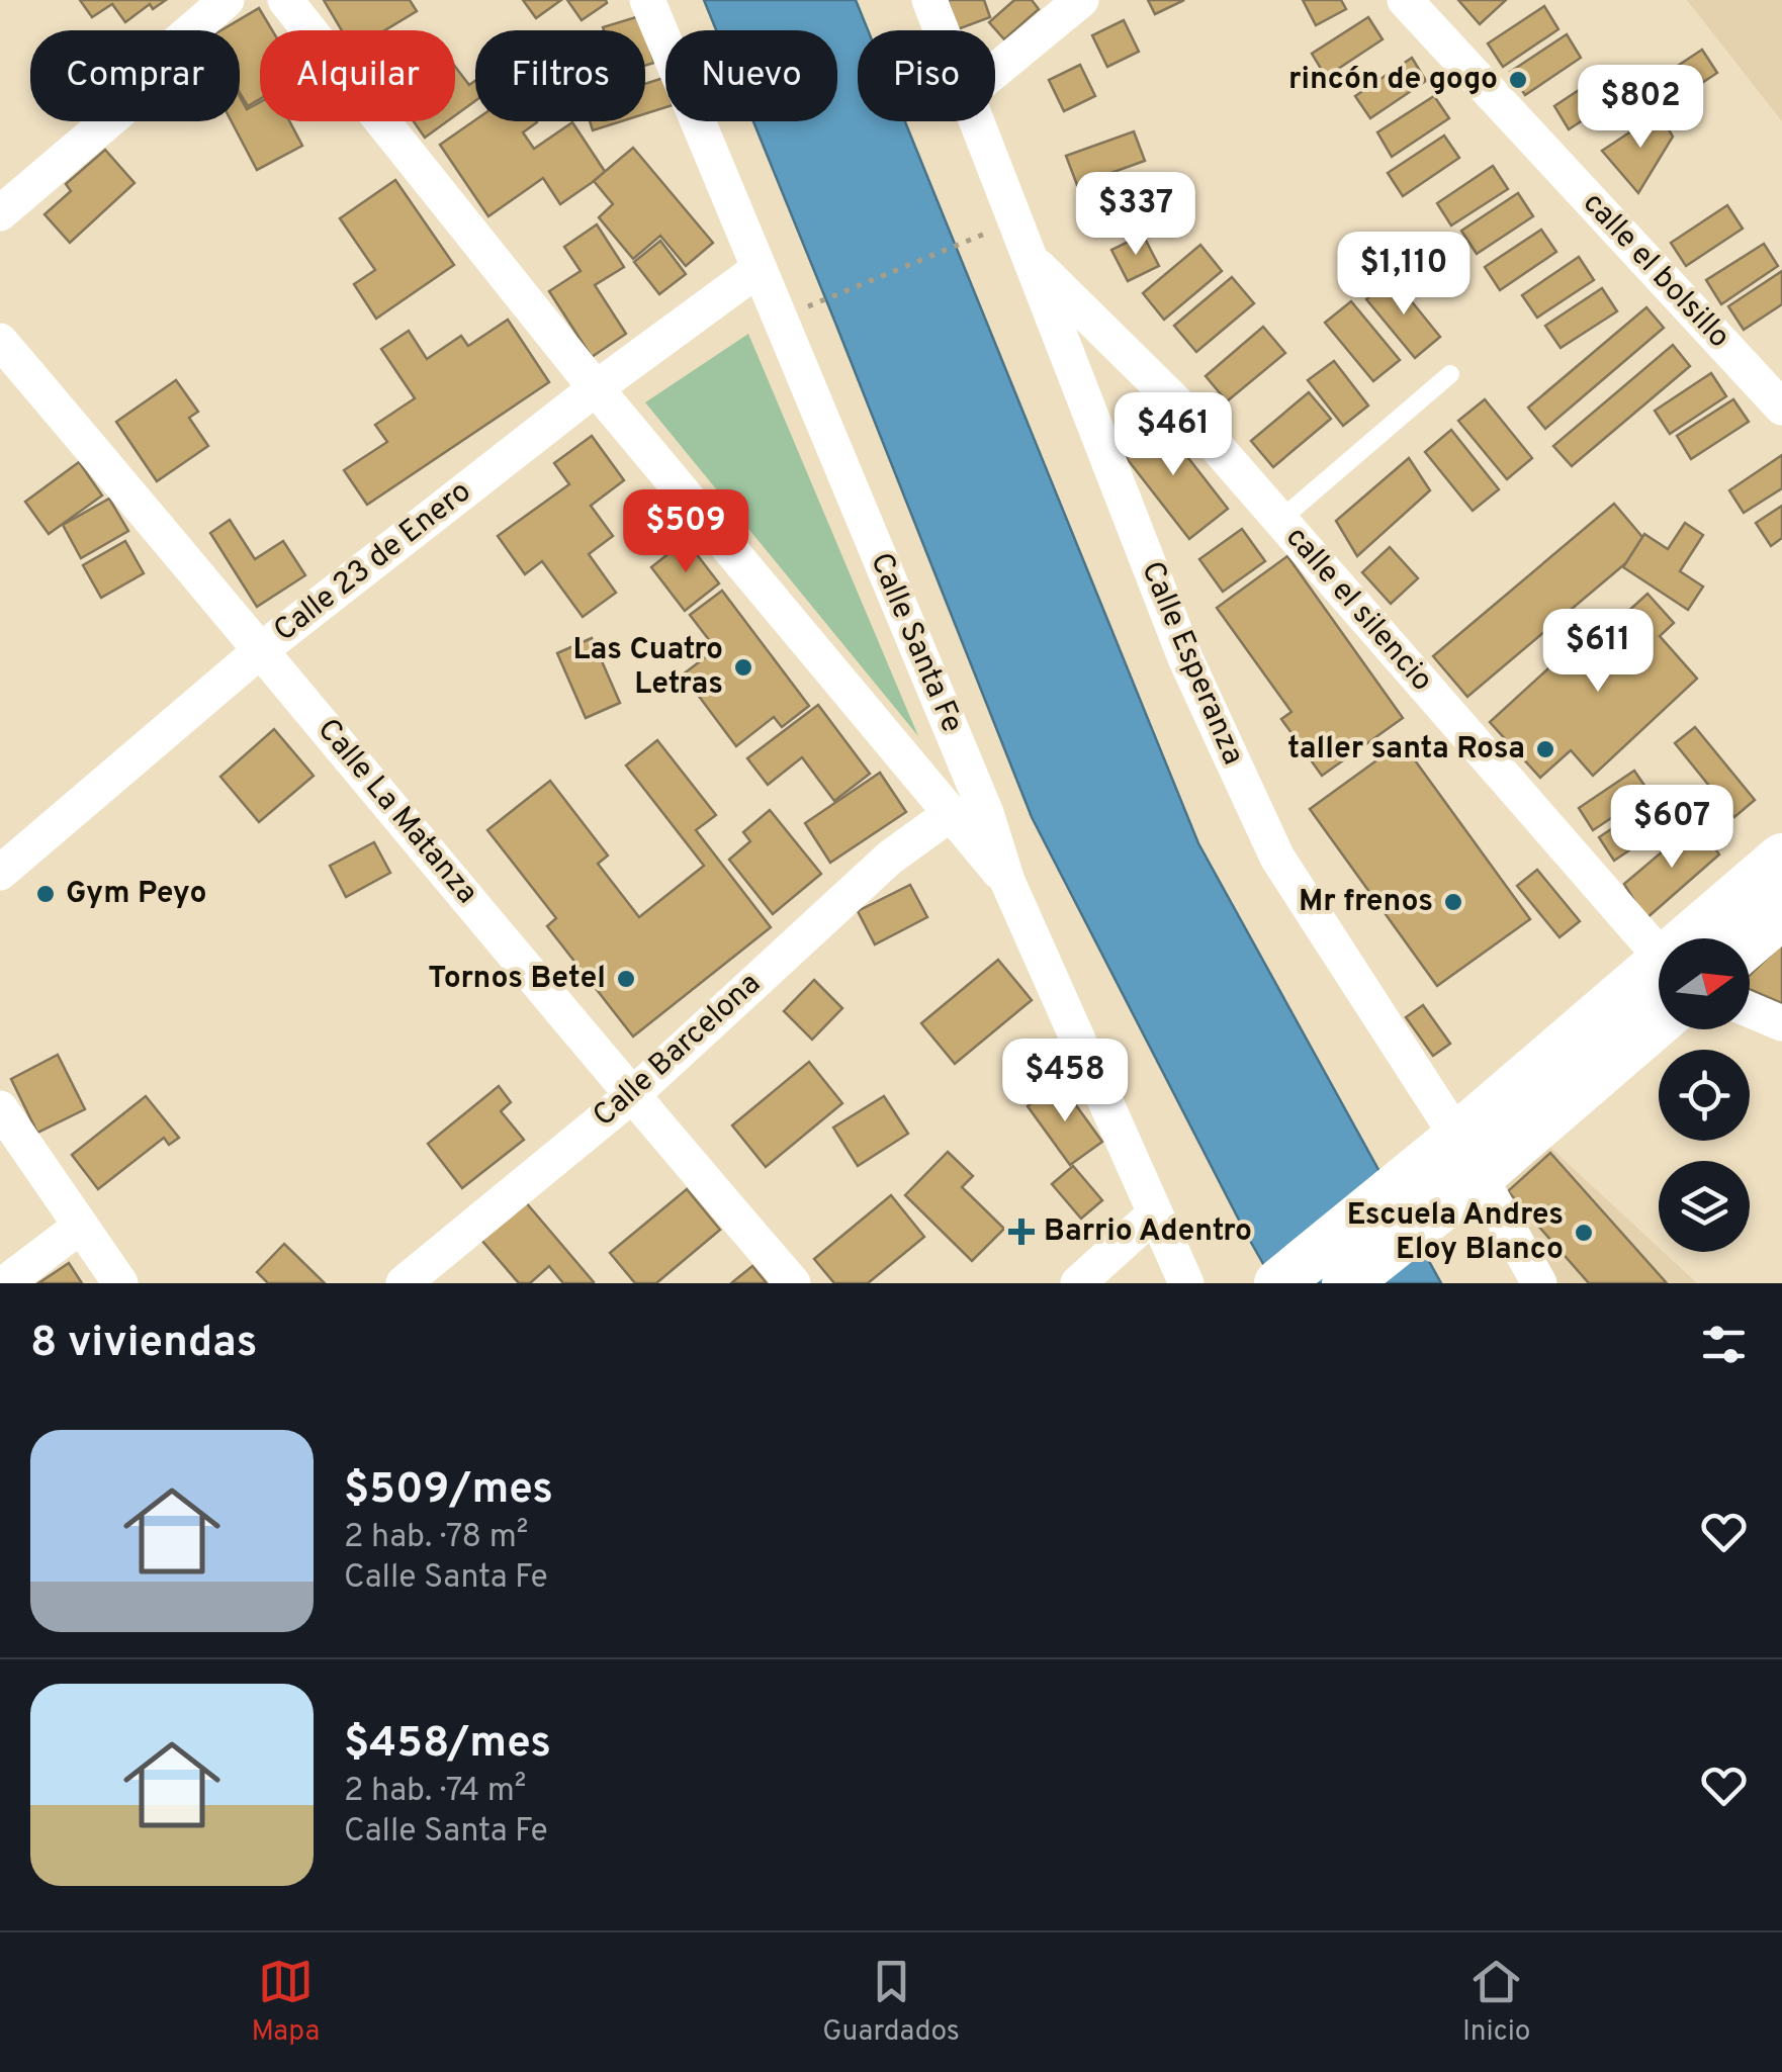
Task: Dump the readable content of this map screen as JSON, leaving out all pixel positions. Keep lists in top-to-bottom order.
{
  "streets": {
    "street": [
      "calle el bolsillo",
      "Calle 23 de Enero",
      "calle el silencio",
      "Calle Santa Fe",
      "Calle Esperanza",
      "Calle La Matanza",
      "Calle Barcelona"
    ]
  },
  "crossings": [
    ["Calle 23 de Enero", "Calle Santa Fe"],
    ["Calle 23 de Enero", "Calle La Matanza"],
    ["calle el silencio", "Calle Esperanza"],
    ["Calle La Matanza", "Calle Barcelona"]
  ],
  "places": {
    "other": [
      "rincón de gogo",
      "Las Cuatro Letras",
      "taller santa Rosa",
      "Gym Peyo",
      "Mr frenos",
      "Tornos Betel",
      "Escuela Andres Eloy Blanco"
    ],
    "health": ["Barrio Adentro"]
  },
  "north": "right",
  "page": {
    "chip": [
      "Comprar",
      "Alquilar",
      "Filtros",
      "Nuevo",
      "Piso"
    ],
    "price": [
      "$802",
      "$337",
      "$1,110",
      "$461",
      "$509",
      "$611",
      "$607",
      "$458"
    ],
    "heading": "8 viviendas",
    "list": [
      {
        "name": "$509/mes",
        "note": "2 hab. · 78 m² · Calle Santa Fe"
      },
      {
        "name": "$458/mes",
        "note": "2 hab. · 74 m² · Calle Santa Fe"
      }
    ],
    "tabs": ["Mapa", "Guardados", "Inicio"]
  }
}
